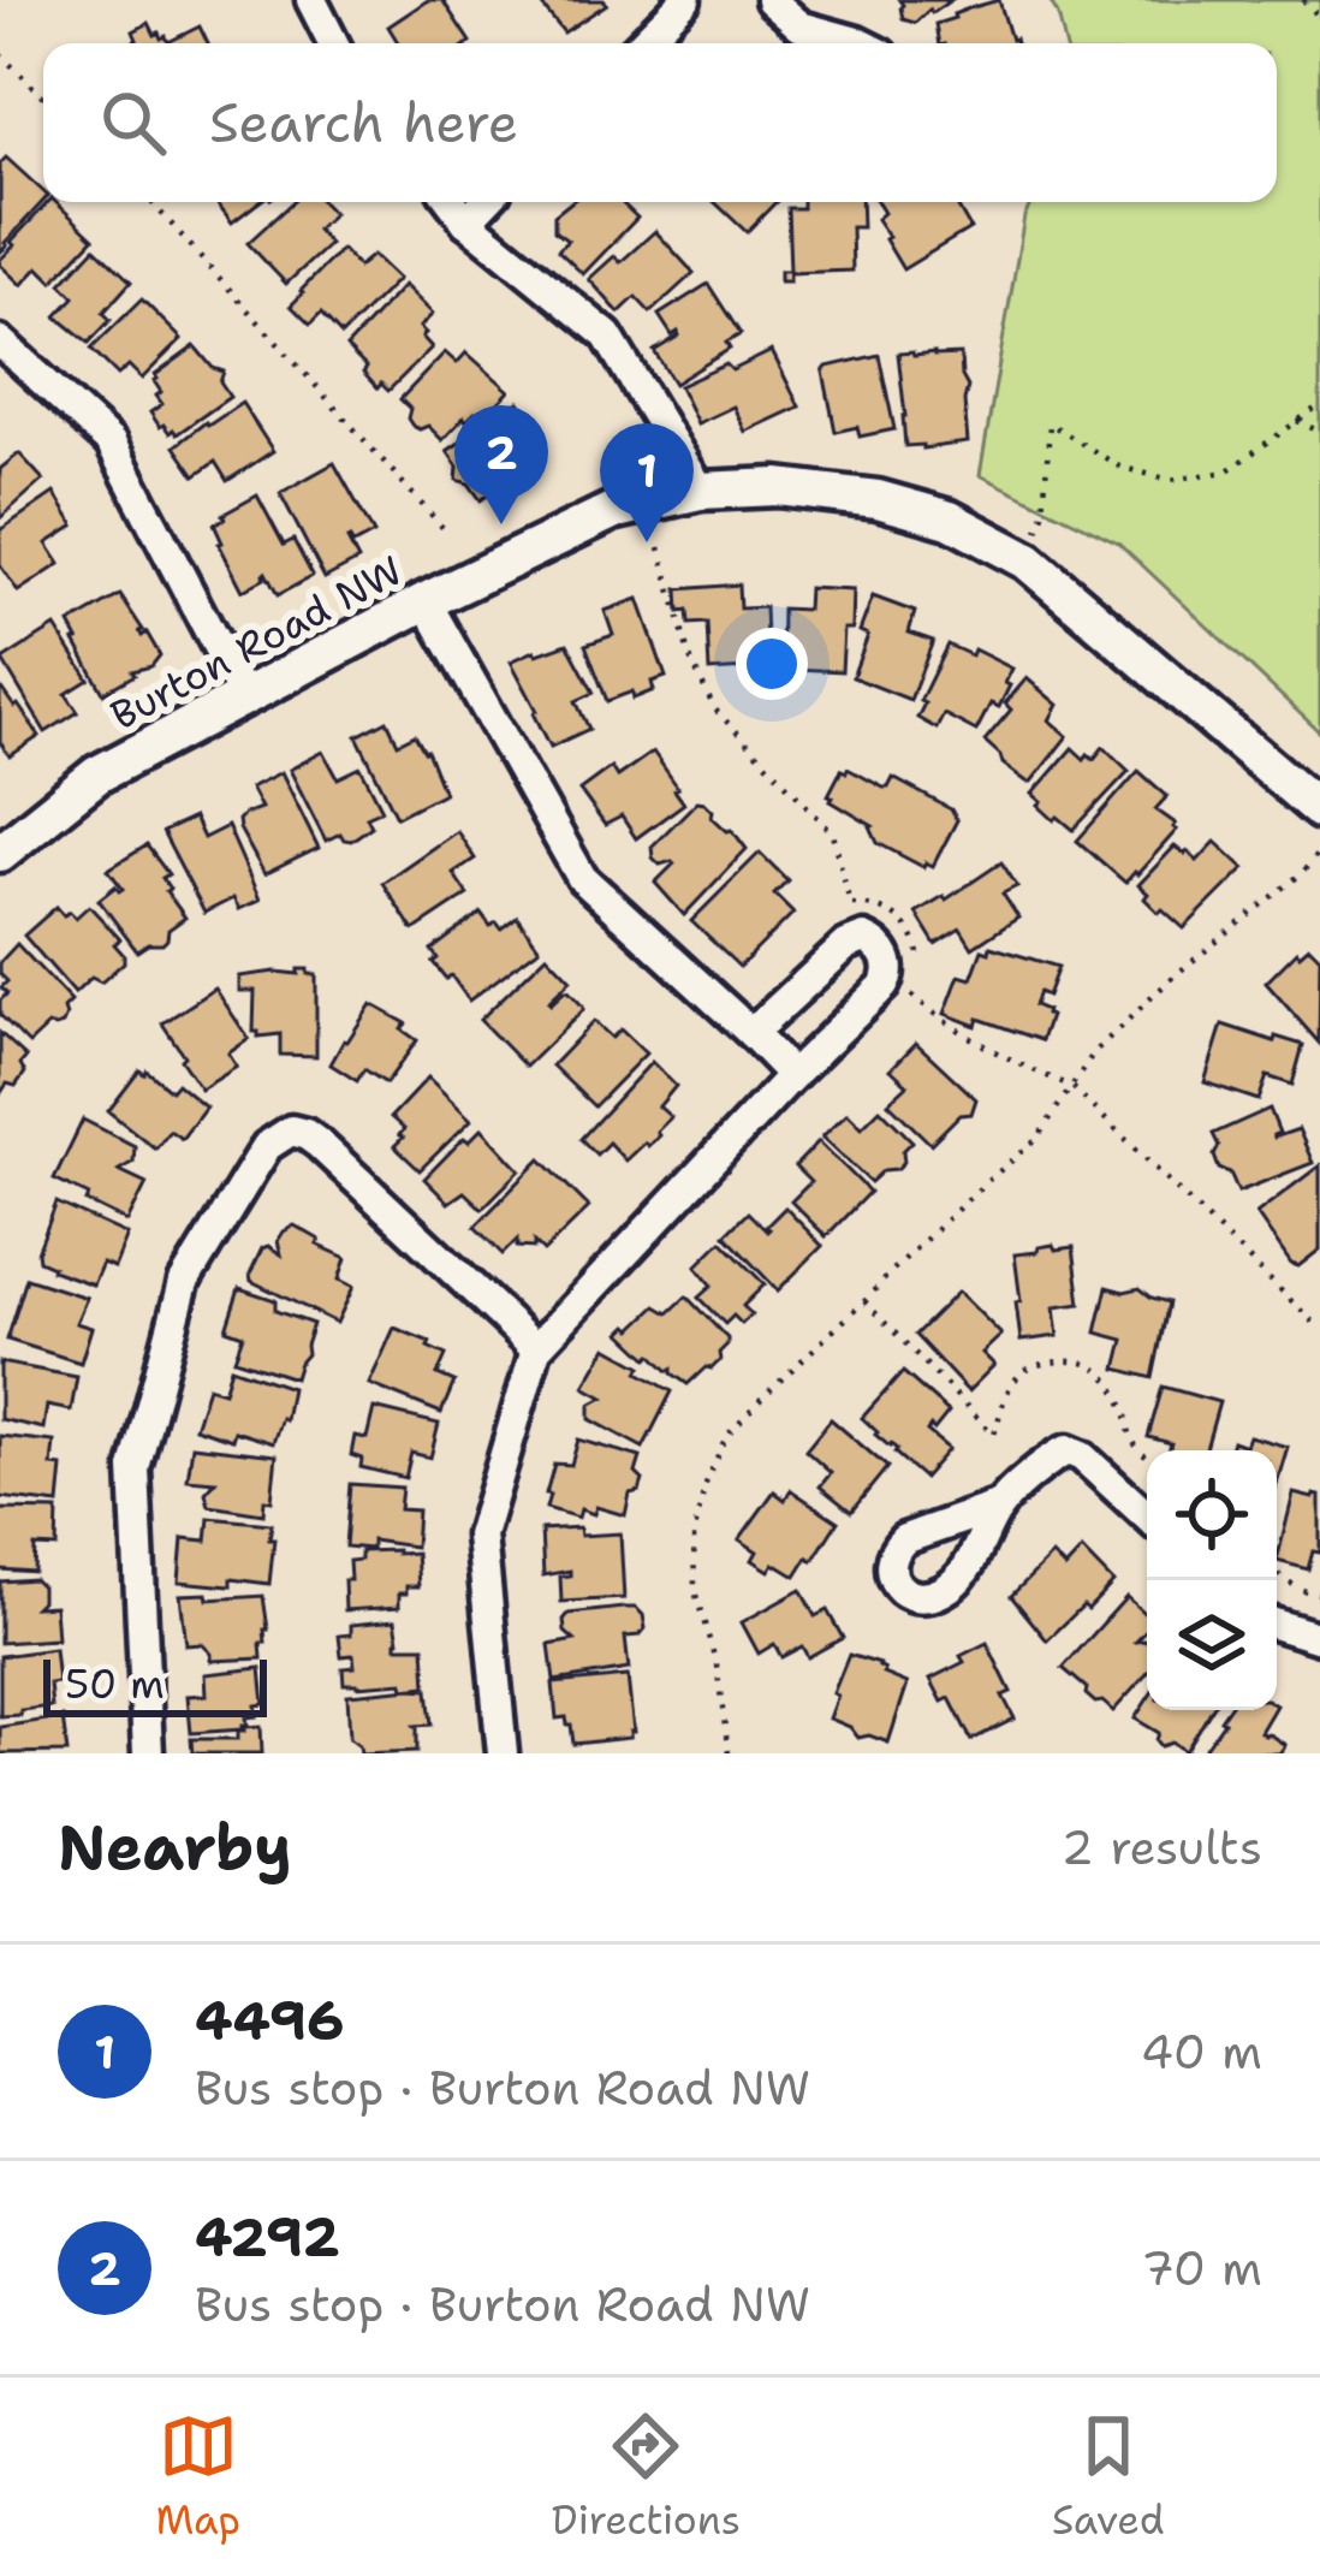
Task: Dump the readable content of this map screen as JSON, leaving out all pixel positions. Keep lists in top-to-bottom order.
{
  "streets": {
    "street": ["Burton Road NW"]
  },
  "scale_bar": "50 m",
  "page": {
    "search": "Search here",
    "pins": ["2", "1"],
    "scale": "50 m",
    "heading": ["Nearby", "2 results"],
    "list": [
      {
        "mark": "1",
        "name": "4496",
        "note": "Bus stop · Burton Road NW",
        "value": "40 m"
      },
      {
        "mark": "2",
        "name": "4292",
        "note": "Bus stop · Burton Road NW",
        "value": "70 m"
      }
    ],
    "nav": ["Map", "Directions", "Saved"]
  }
}
